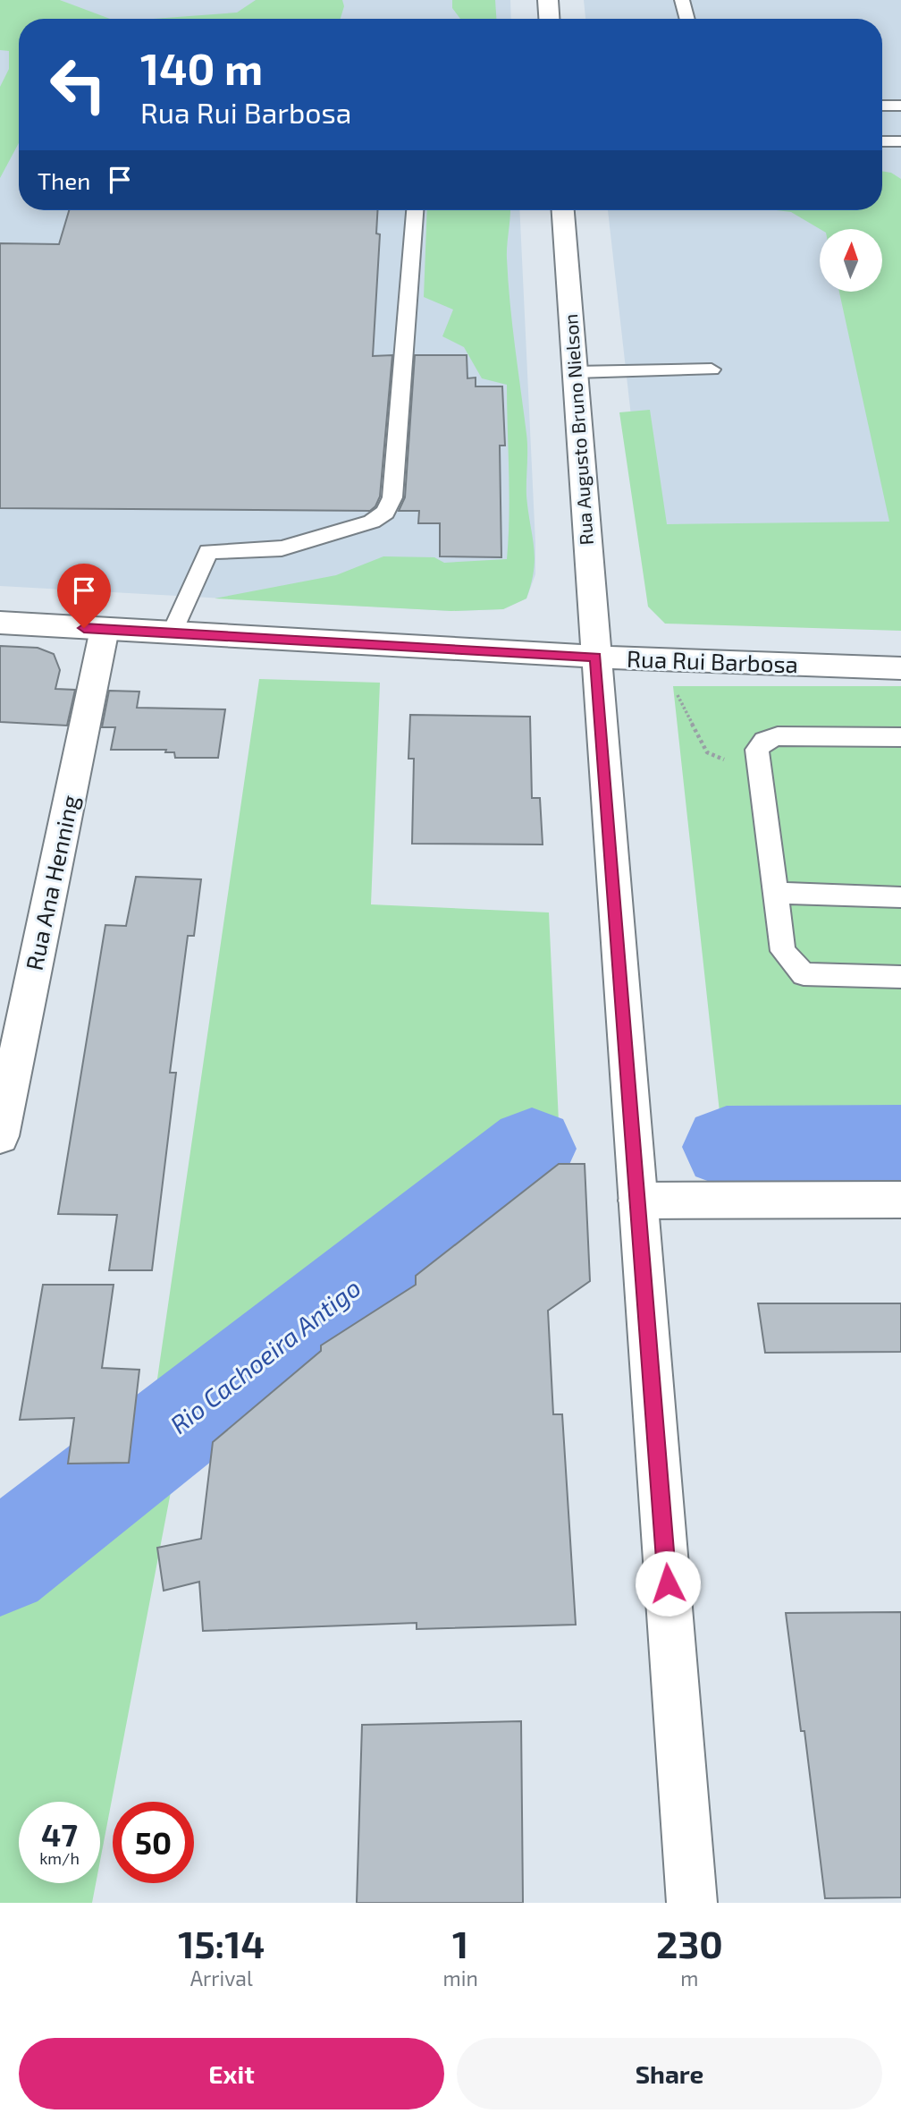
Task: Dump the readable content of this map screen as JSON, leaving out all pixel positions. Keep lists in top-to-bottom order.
{
  "streets": {
    "main road": ["Rua Augusto Bruno Nielson", "Rua Rui Barbosa", "Rua Ana Henning"]
  },
  "crossings": [
    ["Rua Augusto Bruno Nielson", "Rua Rui Barbosa"],
    ["Rua Rui Barbosa", "Rua Ana Henning"]
  ],
  "water": ["Rio Cachoeira Antigo"],
  "north": "top",
  "page": {
    "turn": ["140 m", "Rua Rui Barbosa"],
    "then": "Then",
    "speed": "47 km/h",
    "limit": "50",
    "eta": [
      "15:14",
      "Arrival",
      "1",
      "min",
      "230",
      "m"
    ],
    "buttons": ["Exit", "Share"]
  }
}
